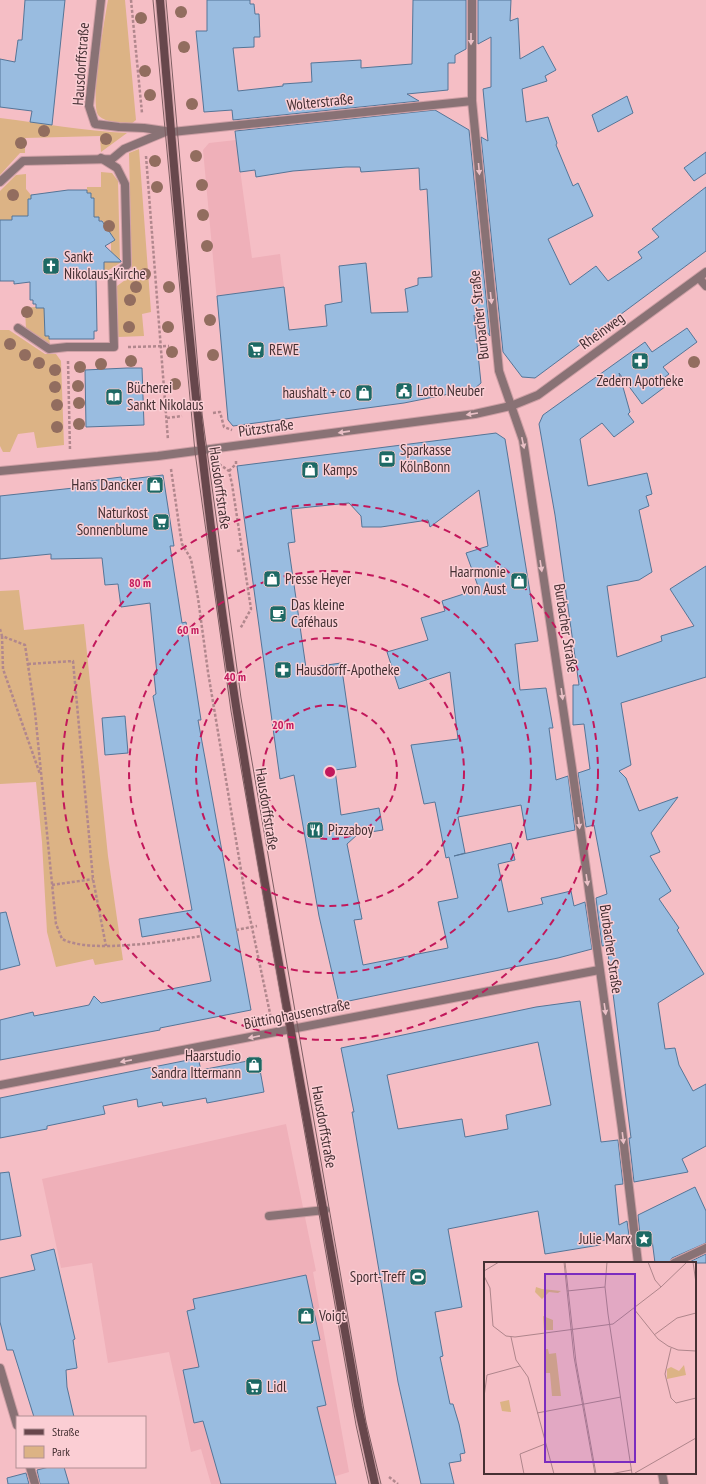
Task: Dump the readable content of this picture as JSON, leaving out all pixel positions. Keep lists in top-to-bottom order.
{
  "streets": {
    "main road": ["Hausdorffstraße"],
    "street": [
      "Wolterstraße",
      "Burbacher Straße",
      "Rheinweg",
      "Pützstraße",
      "Büttinghausenstraße"
    ]
  },
  "crossings": [
    ["Hausdorffstraße", "Wolterstraße"],
    ["Hausdorffstraße", "Pützstraße"],
    ["Hausdorffstraße", "Büttinghausenstraße"],
    ["Wolterstraße", "Burbacher Straße"],
    ["Burbacher Straße", "Rheinweg"],
    ["Burbacher Straße", "Pützstraße"],
    ["Burbacher Straße", "Büttinghausenstraße"],
    ["Rheinweg", "Pützstraße"]
  ],
  "one_way": ["Burbacher Straße", "Pützstraße", "Büttinghausenstraße"],
  "places": {
    "church": ["Sankt Nikolaus-Kirche"],
    "supermarket": ["REWE", "Naturkost Sonnenblume", "Lidl"],
    "pharmacy": ["Zedern Apotheke", "Hausdorff-Apotheke"],
    "public building": ["Lotto Neuber"],
    "shop": [
      "haushalt + co",
      "Kamps",
      "Hans Dancker",
      "Presse Heyer",
      "Haarmonie von Aust",
      "Haarstudio Sandra Ittermann",
      "Voigt"
    ],
    "library": ["Bücherei Sankt Nikolaus"],
    "bank": ["Sparkasse KölnBonn"],
    "cafe": ["Das kleine Caféhaus"],
    "restaurant": ["Pizzaboy"],
    "place": ["Julie Marx"],
    "sports": ["Sport-Treff"]
  },
  "legend": ["Straße", "Park"],
  "rings": [
    "80 m",
    "60 m",
    "40 m",
    "20 m"
  ]
}
